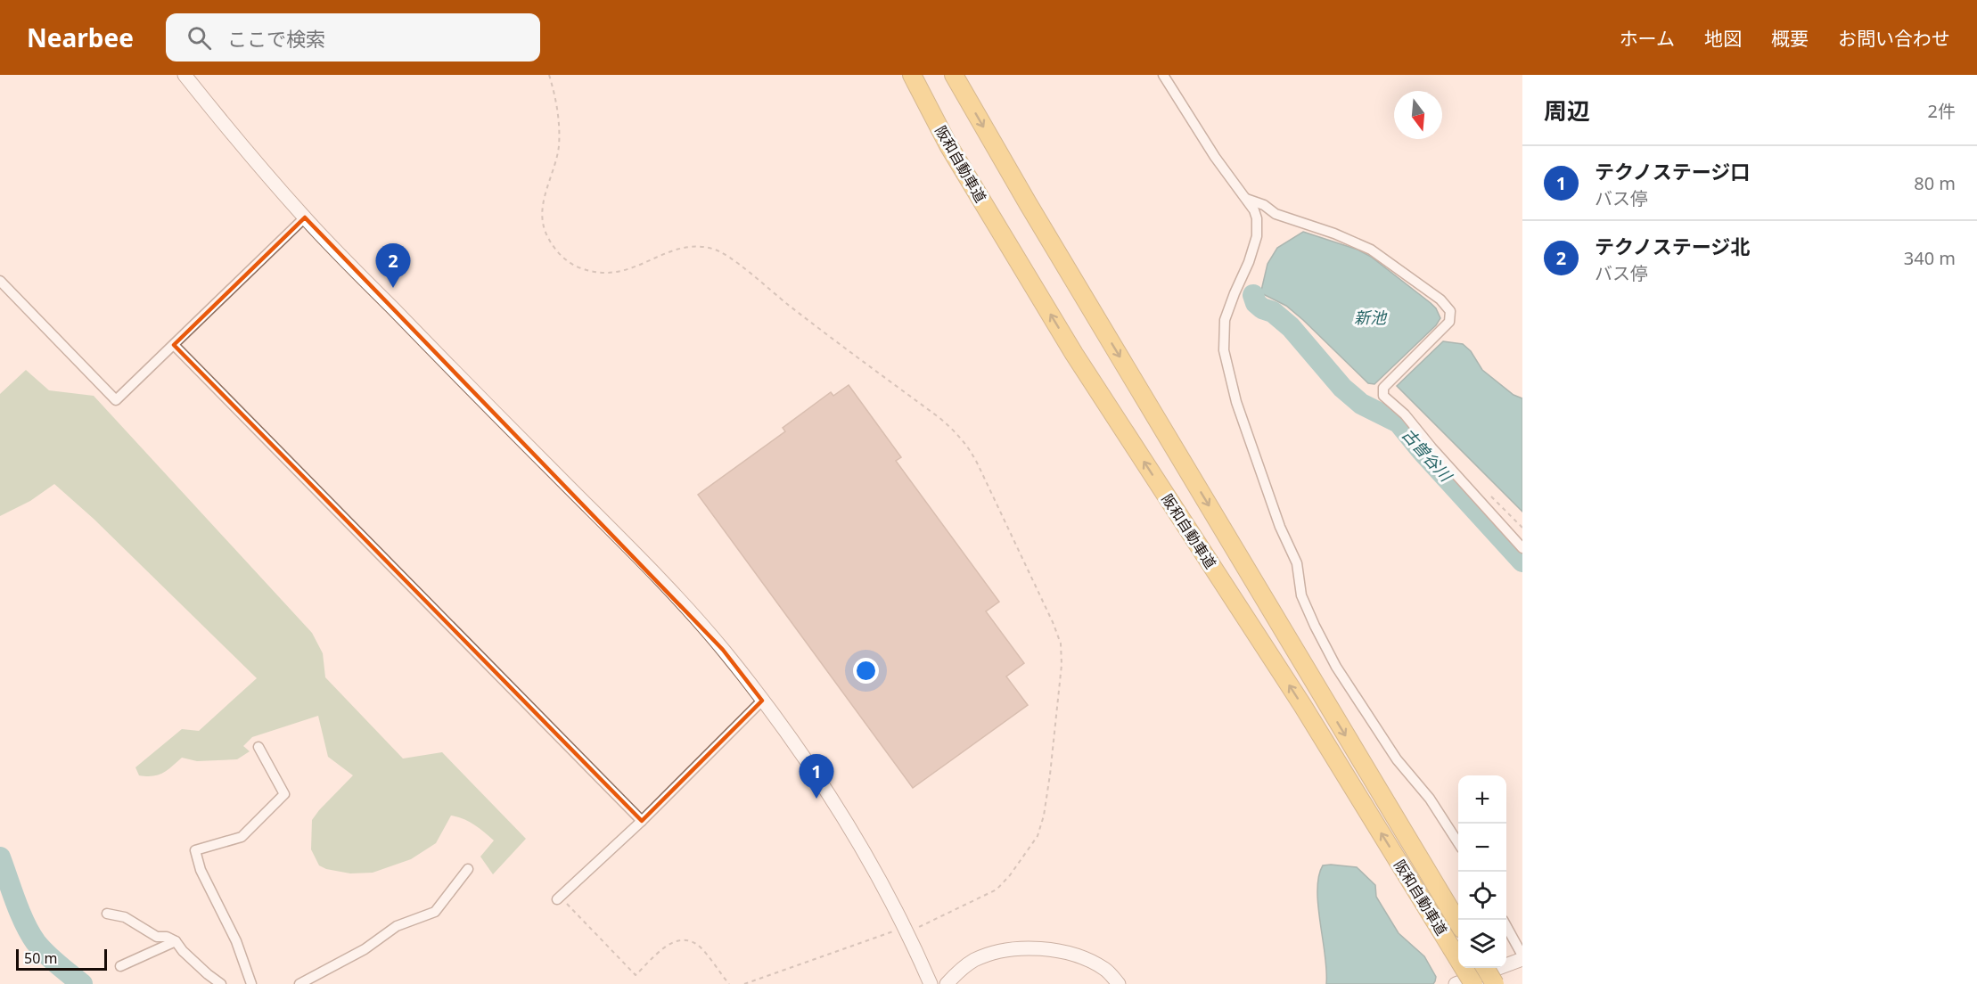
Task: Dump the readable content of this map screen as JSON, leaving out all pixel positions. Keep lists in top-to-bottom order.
{
  "streets": {
    "highway": ["阪和自動車道"]
  },
  "water": ["新池", "古曽谷川"],
  "scale_bar": "50 m",
  "north": "bottom",
  "page": {
    "header": "Nearbee",
    "search": "ここで検索",
    "nav": [
      "ホーム",
      "地図",
      "概要",
      "お問い合わせ"
    ],
    "heading": ["周辺", "2件"],
    "list": [
      {
        "mark": "1",
        "name": "テクノステージ口",
        "note": "バス停",
        "value": "80 m"
      },
      {
        "mark": "2",
        "name": "テクノステージ北",
        "note": "バス停",
        "value": "340 m"
      }
    ],
    "pins": ["2", "1"],
    "map_buttons": ["+", "−"],
    "scale": "50 m"
  }
}
